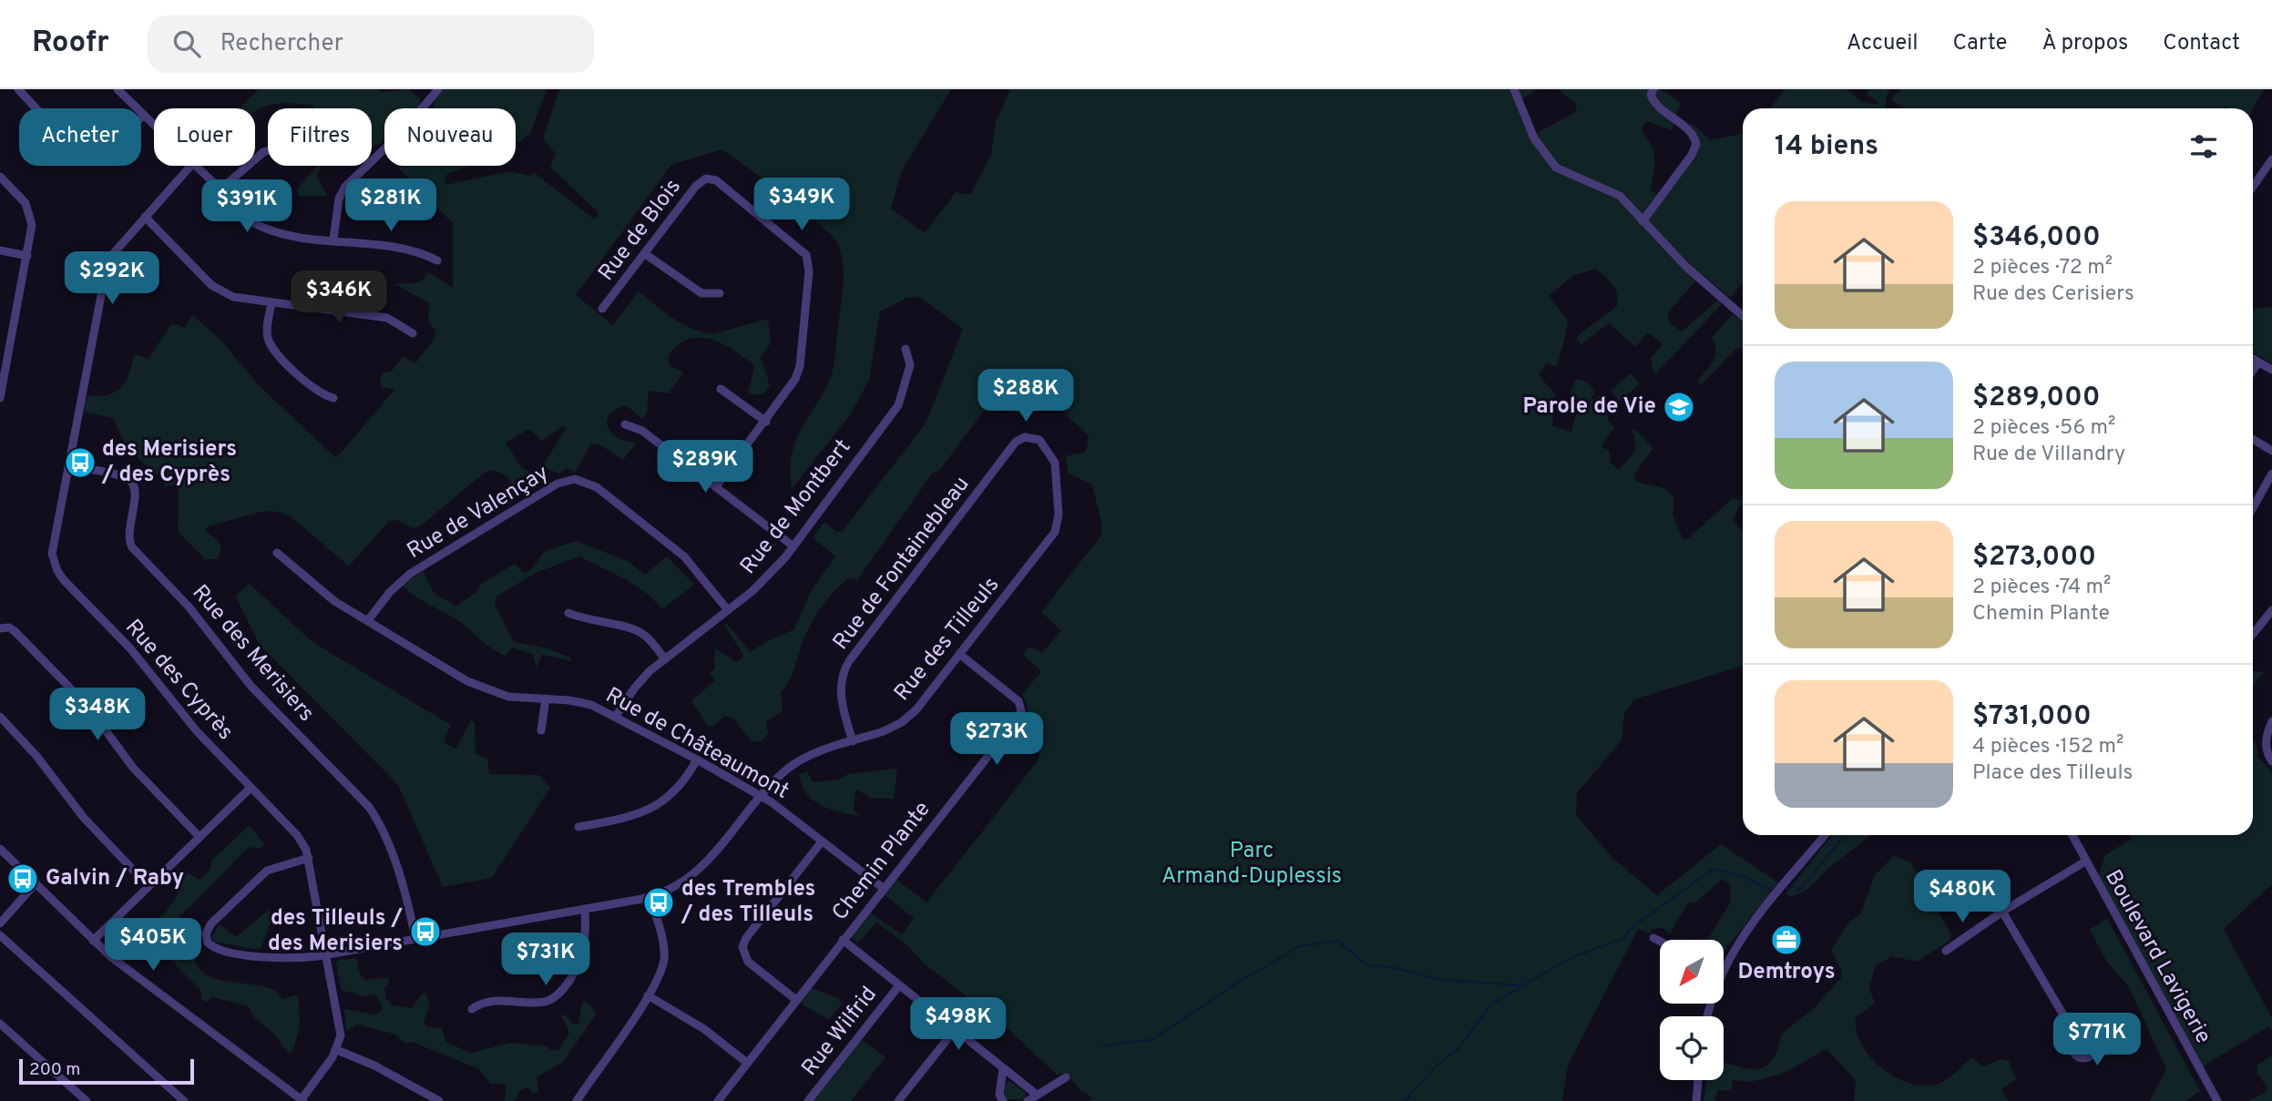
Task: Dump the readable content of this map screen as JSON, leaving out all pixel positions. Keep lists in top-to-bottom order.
{
  "streets": {
    "street": [
      "Rue de Blois",
      "Rue de Montbert",
      "Rue de Valençay",
      "Rue de Fontainebleau",
      "Rue des Tilleuls",
      "Rue des Merisiers",
      "Rue des Cyprès",
      "Rue de Châteaumont",
      "Chemin Plante",
      "Boulevard Lavigerie",
      "Rue Wilfrid"
    ]
  },
  "crossings": [
    ["Rue de Montbert", "Rue de Valençay"],
    ["Rue de Montbert", "Rue de Châteaumont"],
    ["Rue de Valençay", "Rue de Châteaumont"],
    ["Rue de Fontainebleau", "Rue des Tilleuls"],
    ["Rue des Tilleuls", "Rue des Merisiers"],
    ["Rue des Tilleuls", "Rue des Cyprès"],
    ["Rue des Tilleuls", "Rue de Châteaumont"],
    ["Rue des Tilleuls", "Chemin Plante"],
    ["Rue des Merisiers", "Rue des Cyprès"],
    ["Rue de Châteaumont", "Chemin Plante"]
  ],
  "parks": ["Parc Armand-Duplessis"],
  "places": {
    "school or university": ["Parole de Vie"],
    "bus stop": [
      "des Merisiers / des Cyprès",
      "Galvin / Raby",
      "des Trembles / des Tilleuls",
      "des Tilleuls / des Merisiers"
    ],
    "office": ["Demtroys"]
  },
  "scale_bar": "200 m",
  "north": "bottom left",
  "page": {
    "header": "Roofr",
    "search": "Rechercher",
    "nav": [
      "Accueil",
      "Carte",
      "À propos",
      "Contact"
    ],
    "chip": [
      "Acheter",
      "Louer",
      "Filtres",
      "Nouveau"
    ],
    "heading": "14 biens",
    "price": [
      "$349K",
      "$281K",
      "$391K",
      "$292K",
      "$346K",
      "$288K",
      "$289K",
      "$348K",
      "$273K",
      "$480K",
      "$405K",
      "$731K",
      "$498K",
      "$771K"
    ],
    "list": [
      {
        "name": "$346,000",
        "note": "2 pièces · 72 m² · Rue des Cerisiers"
      },
      {
        "name": "$289,000",
        "note": "2 pièces · 56 m² · Rue de Villandry"
      },
      {
        "name": "$273,000",
        "note": "2 pièces · 74 m² · Chemin Plante"
      },
      {
        "name": "$731,000",
        "note": "4 pièces · 152 m² · Place des Tilleuls"
      }
    ],
    "scale": "200 m"
  }
}
